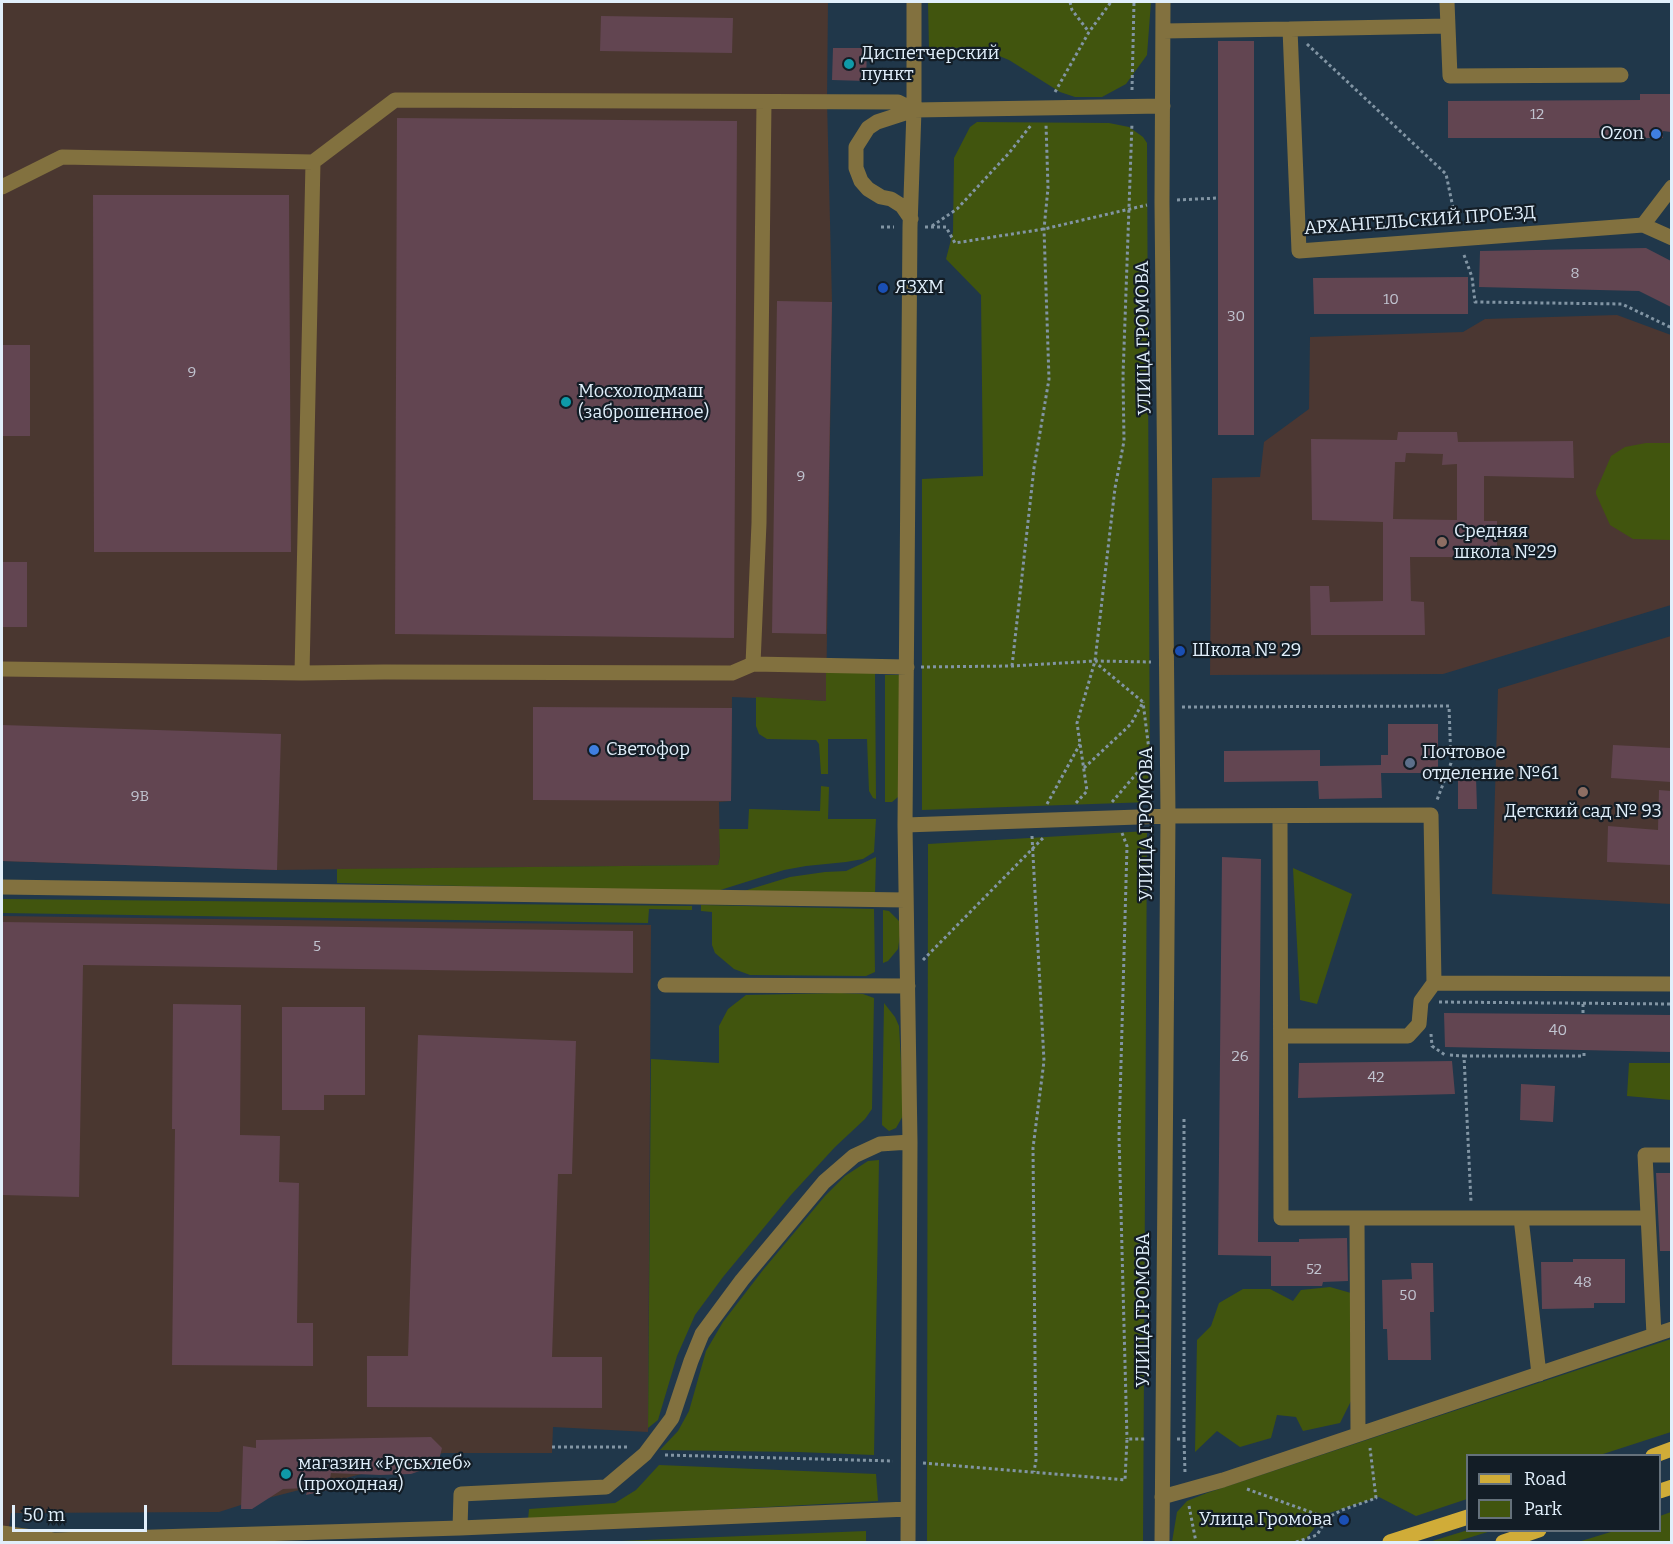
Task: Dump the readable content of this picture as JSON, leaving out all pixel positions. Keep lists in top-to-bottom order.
{
  "streets": {
    "street": ["АРХАНГЕЛЬСКИЙ ПРОЕЗД", "УЛИЦА ГРОМОВА"]
  },
  "places": [
    "Диспетчерский пункт",
    "Ozon",
    "ЯЗХМ",
    "Мосхолодмаш (заброшенное)",
    "Средняя школа №29",
    "Школа № 29",
    "Светофор",
    "Почтовое отделение №61",
    "Детский сад № 93",
    "магазин «Русьхлеб» (проходная)",
    "Улица Громова"
  ],
  "house_numbers": [
    "12",
    "8",
    "10",
    "30",
    "9",
    "9",
    "9В",
    "5",
    "40",
    "26",
    "42",
    "52",
    "48",
    "50"
  ],
  "legend": ["Road", "Park"],
  "scale_bar": "50 m"
}
